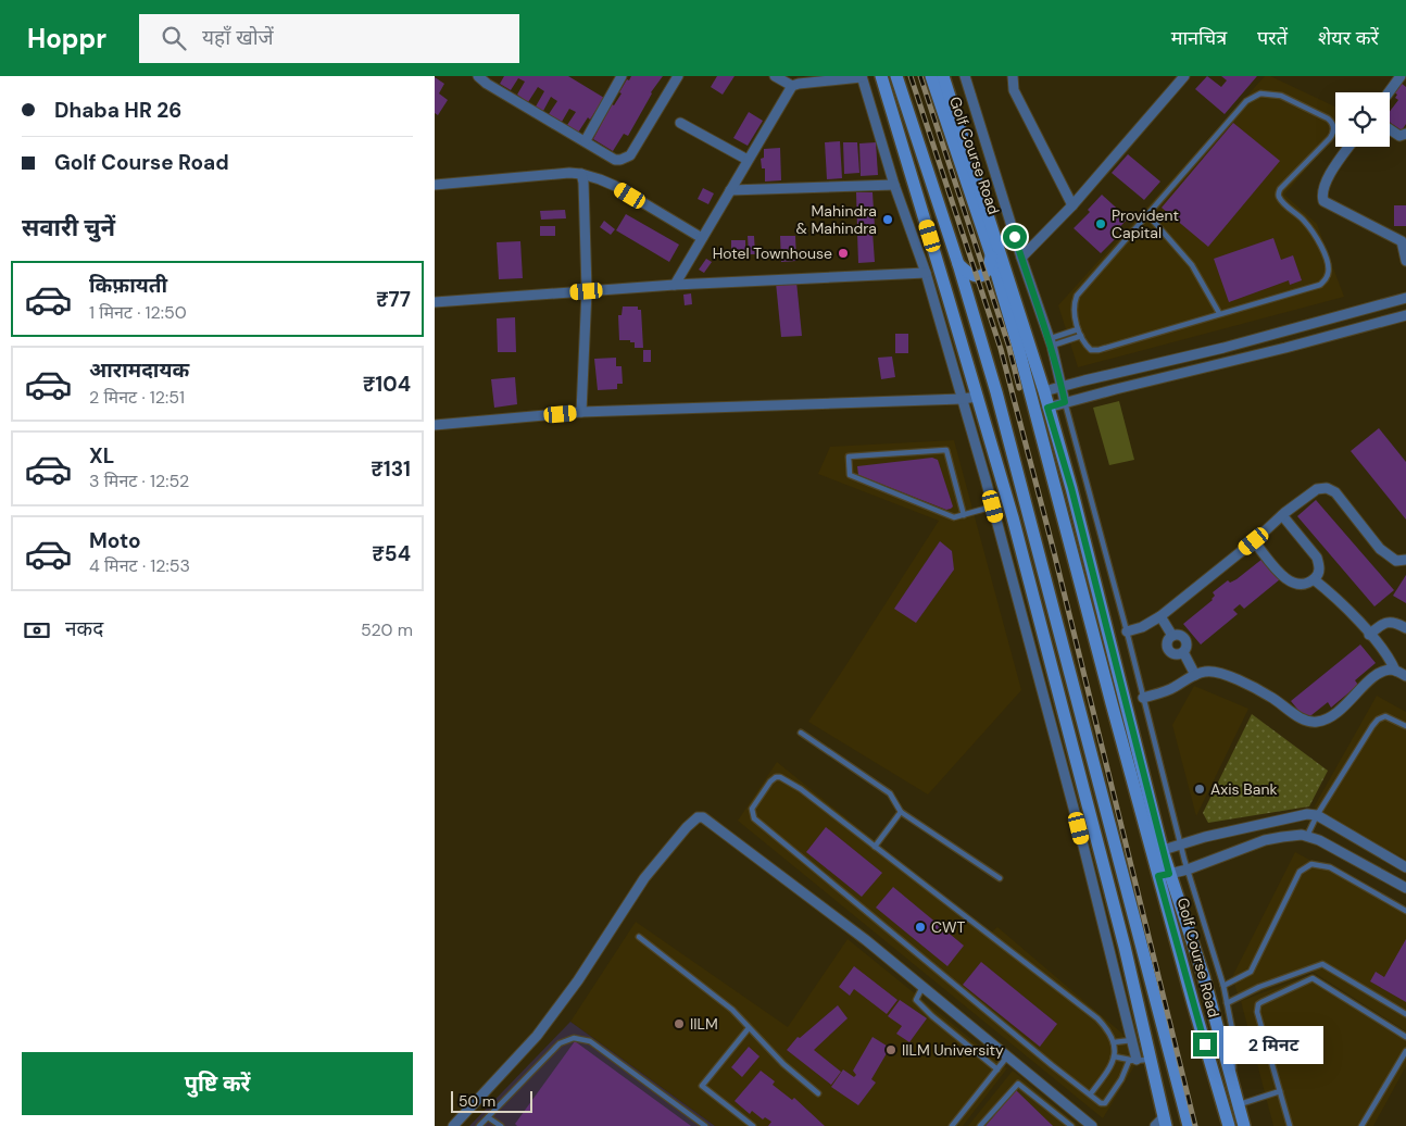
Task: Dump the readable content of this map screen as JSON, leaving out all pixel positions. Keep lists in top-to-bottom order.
{
  "streets": {
    "main road": ["Golf Course Road"]
  },
  "places": [
    "Mahindra & Mahindra",
    "Provident Capital",
    "Hotel Townhouse",
    "Axis Bank",
    "CWT",
    "IILM",
    "IILM University"
  ],
  "scale_bar": "50 m",
  "page": {
    "header": "Hoppr",
    "search": "यहाँ खोजें",
    "nav": ["मानचित्र", "परतें", "शेयर करें"],
    "banner": ["Dhaba HR 26", "Golf Course Road"],
    "heading": "सवारी चुनें",
    "list": [
      {
        "name": "किफ़ायती",
        "note": "1 मिनट · 12:50",
        "value": "₹77"
      },
      {
        "name": "आरामदायक",
        "note": "2 मिनट · 12:51",
        "value": "₹104"
      },
      {
        "name": "XL",
        "note": "3 मिनट · 12:52",
        "value": "₹131"
      },
      {
        "name": "Moto",
        "note": "4 मिनट · 12:53",
        "value": "₹54"
      }
    ],
    "pay": ["नकद", "520 m"],
    "bubble": "2 मिनट",
    "buttons": "पुष्टि करें",
    "scale": "50 m"
  }
}
